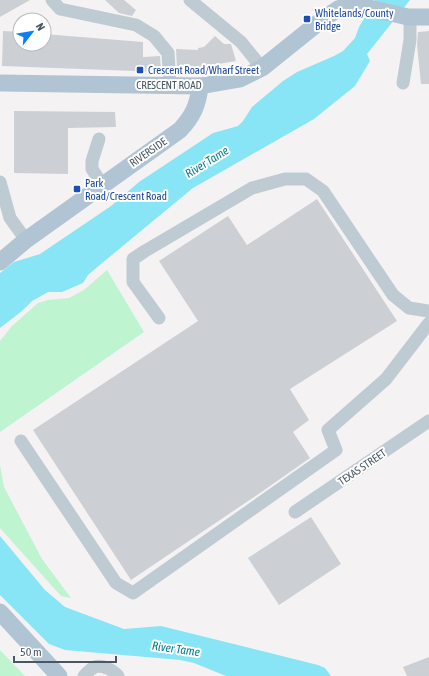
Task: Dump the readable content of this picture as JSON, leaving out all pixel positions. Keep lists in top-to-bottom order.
{
  "streets": {
    "main road": ["CRESCENT ROAD", "RIVERSIDE"],
    "street": ["TEXAS STREET"]
  },
  "crossings": [
    ["CRESCENT ROAD", "RIVERSIDE"]
  ],
  "water": ["River Tame"],
  "places": {
    "transit": ["Whitelands/County Bridge", "Crescent Road/Wharf Street", "Park Road/Crescent Road"]
  },
  "scale_bar": "50 m",
  "north": "top right"
}
